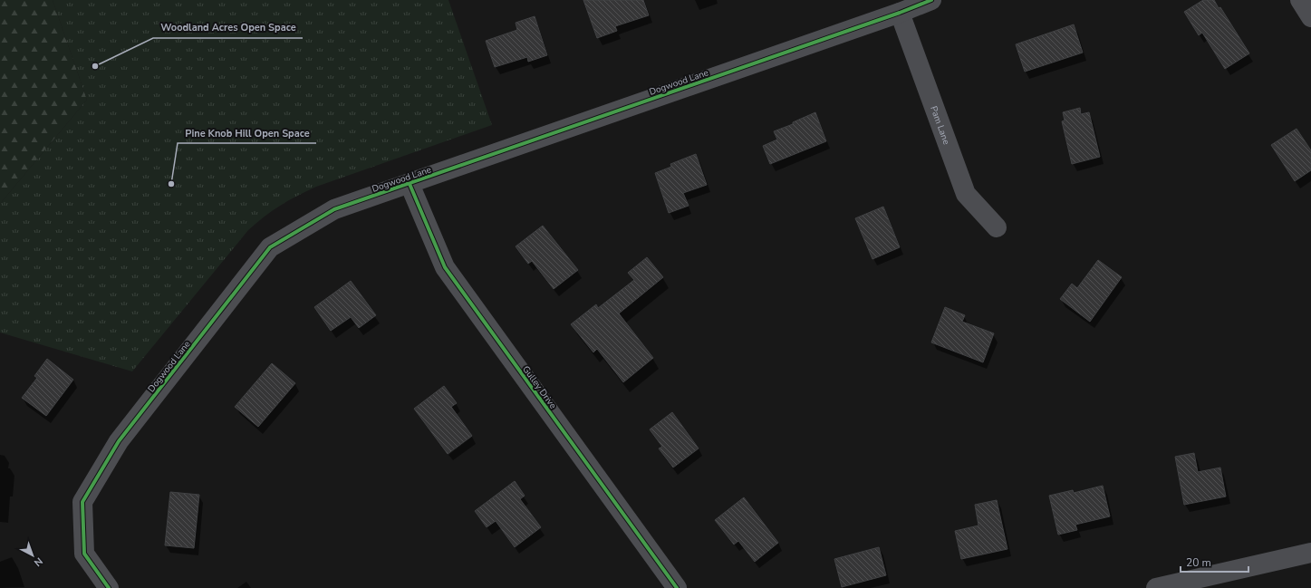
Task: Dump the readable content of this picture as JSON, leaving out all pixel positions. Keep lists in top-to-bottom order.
{
  "streets": {
    "street": ["Dogwood Lane", "Pam Lane", "Gulley Drive"]
  },
  "crossings": [
    ["Dogwood Lane", "Pam Lane"],
    ["Dogwood Lane", "Gulley Drive"]
  ],
  "places": ["Woodland Acres Open Space", "Pine Knob Hill Open Space"],
  "scale_bar": "20 m",
  "north": "bottom right"
}
